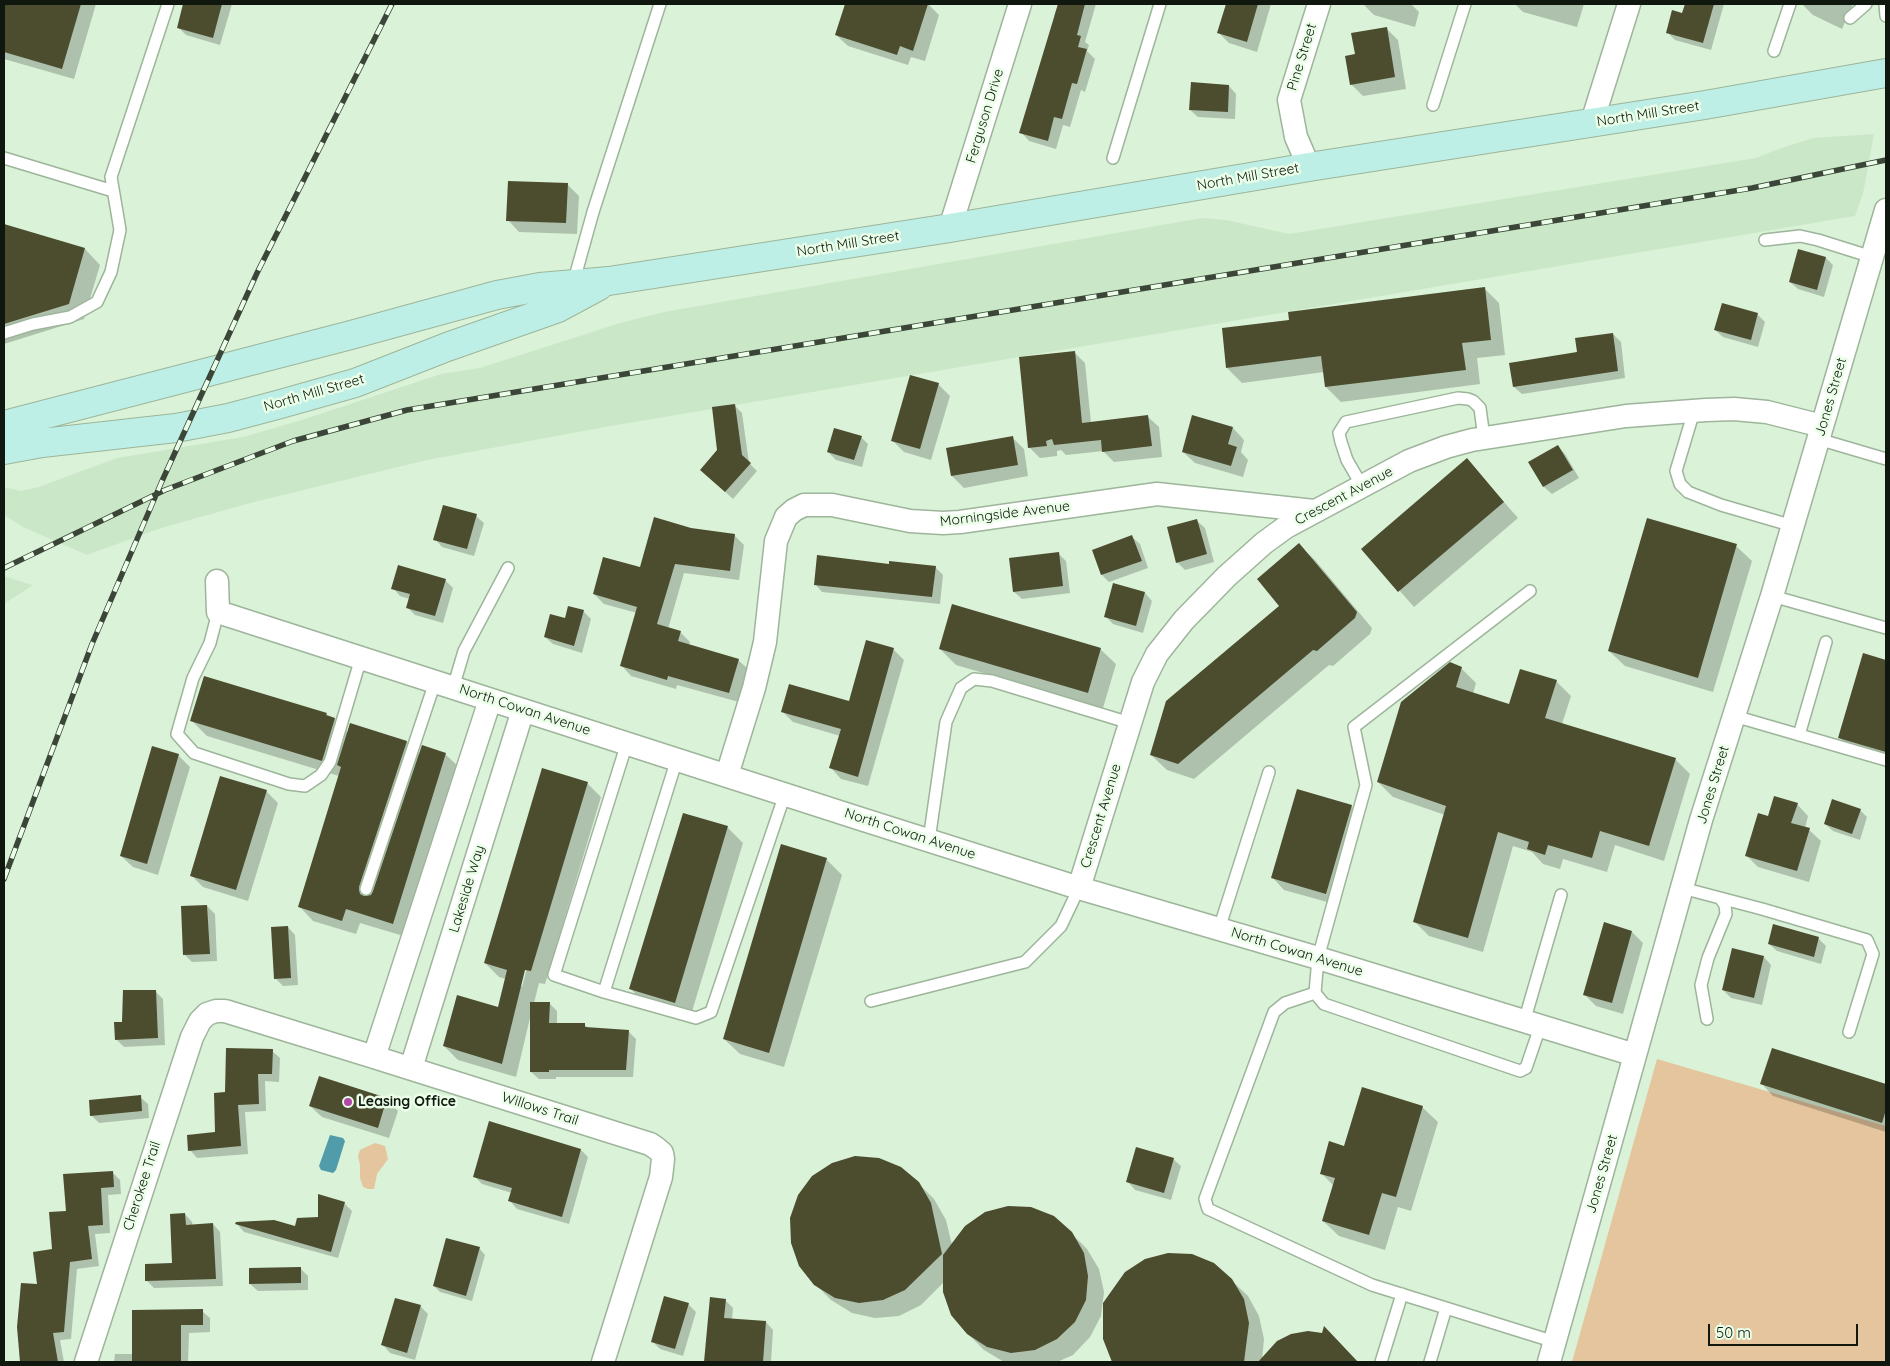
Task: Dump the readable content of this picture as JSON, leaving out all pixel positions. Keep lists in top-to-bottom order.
{
  "streets": {
    "main road": ["North Mill Street"],
    "street": [
      "Pine Street",
      "Ferguson Drive",
      "Jones Street",
      "Crescent Avenue",
      "Morningside Avenue",
      "North Cowan Avenue",
      "Lakeside Way",
      "Willows Trail",
      "Cherokee Trail"
    ]
  },
  "crossings": [
    ["Pine Street", "North Mill Street"],
    ["North Mill Street", "Ferguson Drive"],
    ["Jones Street", "Crescent Avenue"],
    ["Jones Street", "North Cowan Avenue"],
    ["Crescent Avenue", "Morningside Avenue"],
    ["Crescent Avenue", "North Cowan Avenue"],
    ["Morningside Avenue", "North Cowan Avenue"],
    ["North Cowan Avenue", "Lakeside Way"],
    ["Lakeside Way", "Willows Trail"],
    ["Willows Trail", "Cherokee Trail"]
  ],
  "places": ["Leasing Office"],
  "scale_bar": "50 m"
}
